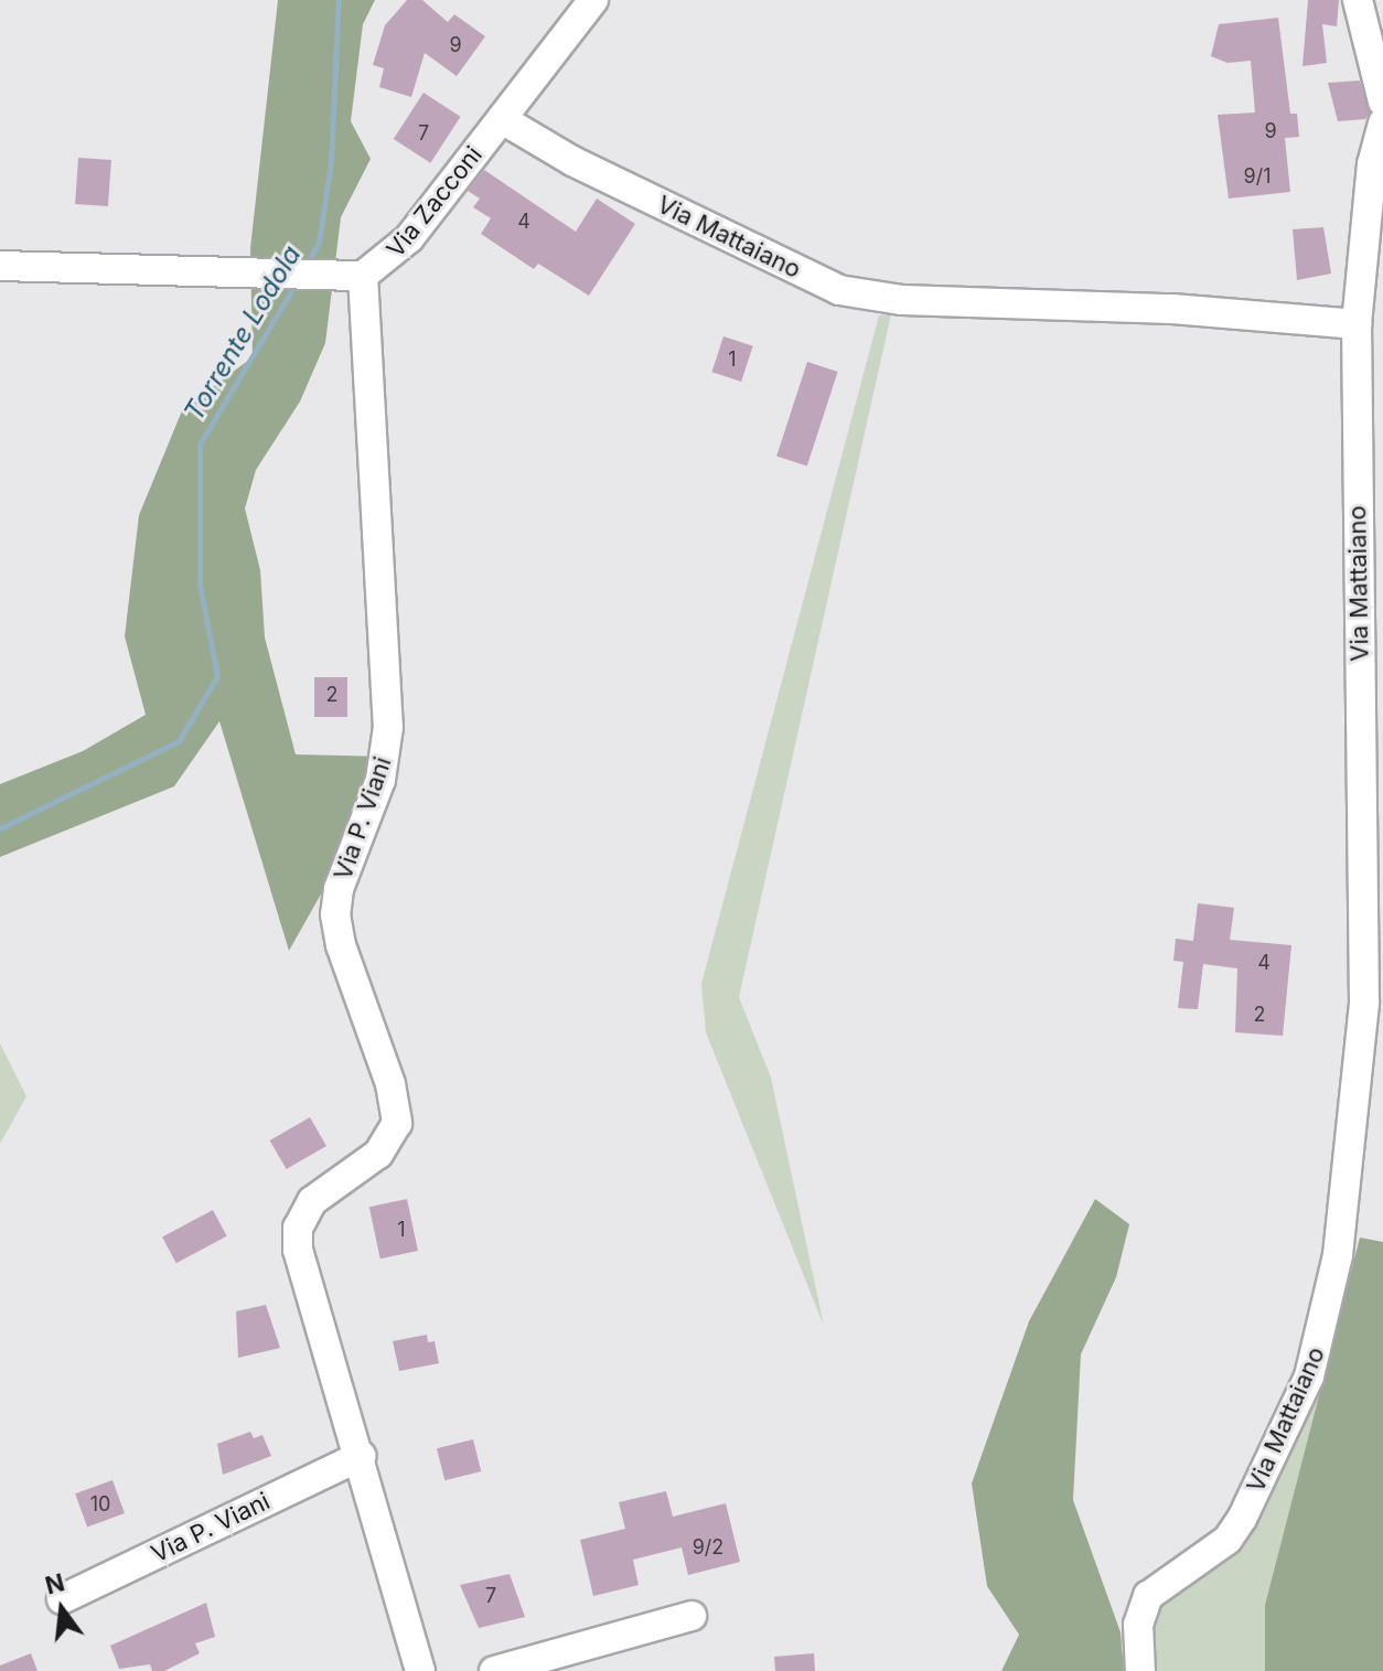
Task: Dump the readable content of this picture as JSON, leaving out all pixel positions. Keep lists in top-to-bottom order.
{
  "streets": {
    "street": ["Via Zacconi", "Via Mattaiano", "Via P. Viani"]
  },
  "crossings": [
    ["Via Zacconi", "Via Mattaiano"],
    ["Via Zacconi", "Via P. Viani"]
  ],
  "water": ["Torrente Lodola"],
  "house_numbers": [
    "9",
    "9",
    "7",
    "9/1",
    "4",
    "1",
    "2",
    "4",
    "2",
    "1",
    "10",
    "9/2",
    "7"
  ],
  "north": "top"
}
